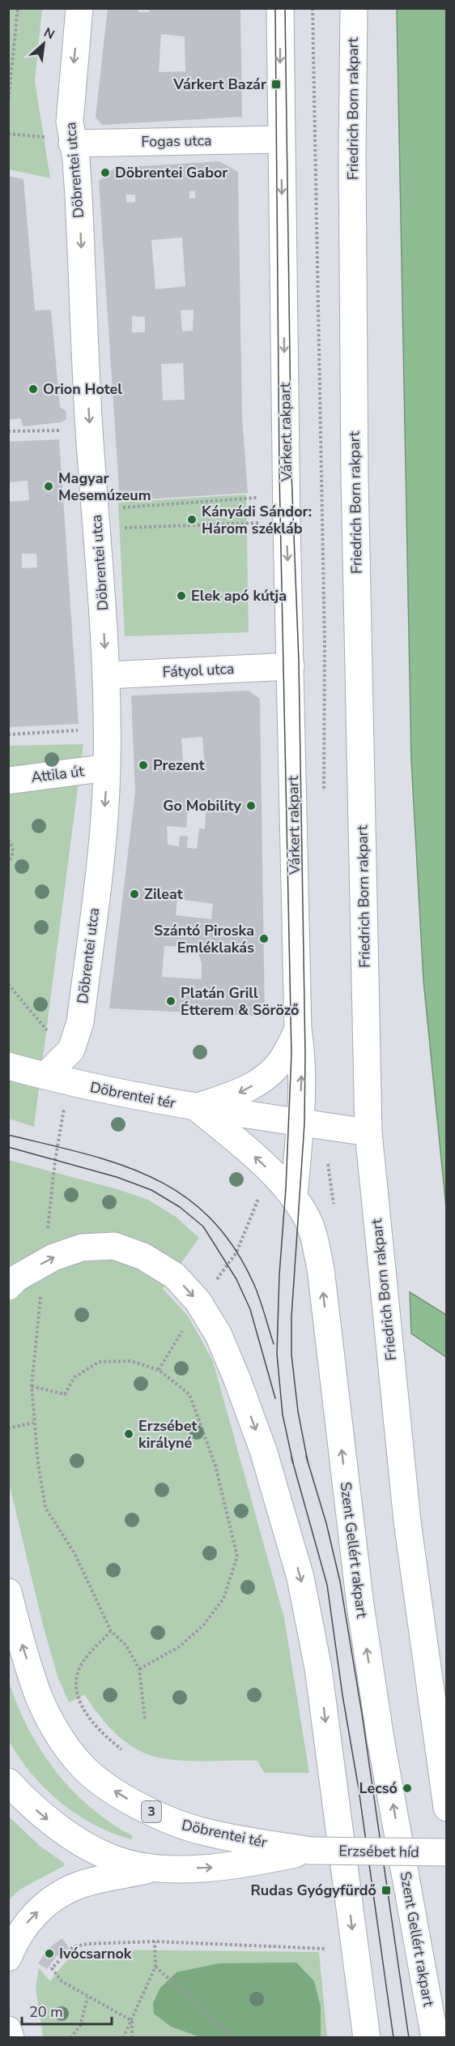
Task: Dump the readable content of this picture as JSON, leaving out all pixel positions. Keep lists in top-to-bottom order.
{
  "streets": {
    "main road": [
      "Friedrich Born rakpart",
      "Fogas utca",
      "Döbrentei utca",
      "Várkert rakpart",
      "Fátyol utca",
      "Attila út",
      "Döbrentei tér",
      "Szent Gellért rakpart",
      "3",
      "Erzsébet híd"
    ]
  },
  "crossings": [
    ["Friedrich Born rakpart", "Döbrentei tér"],
    ["Fogas utca", "Döbrentei utca"],
    ["Fogas utca", "Várkert rakpart"],
    ["Döbrentei utca", "Fátyol utca"],
    ["Döbrentei utca", "Attila út"],
    ["Döbrentei utca", "Döbrentei tér"],
    ["Várkert rakpart", "Fátyol utca"],
    ["Várkert rakpart", "Döbrentei tér"],
    ["Várkert rakpart", "Szent Gellért rakpart"],
    ["Döbrentei tér", "Szent Gellért rakpart"],
    ["Döbrentei tér", "3"],
    ["Döbrentei tér", "Erzsébet híd"],
    ["3", "Erzsébet híd"]
  ],
  "one_way": ["Döbrentei utca", "Szent Gellért rakpart"],
  "places": {
    "transit": ["Várkert Bazár", "Rudas Gyógyfürdő"],
    "other": [
      "Döbrentei Gabor",
      "Orion Hotel",
      "Magyar Mesemúzeum",
      "Kányádi Sándor: Három székláb",
      "Elek apó kútja",
      "Prezent",
      "Go Mobility",
      "Zileat",
      "Szántó Piroska Emléklakás",
      "Platán Grill Étterem & Söröző",
      "Erzsébet királyné",
      "Lecsó",
      "Ivócsarnok"
    ]
  },
  "scale_bar": "20 m",
  "north": "top right"
}
